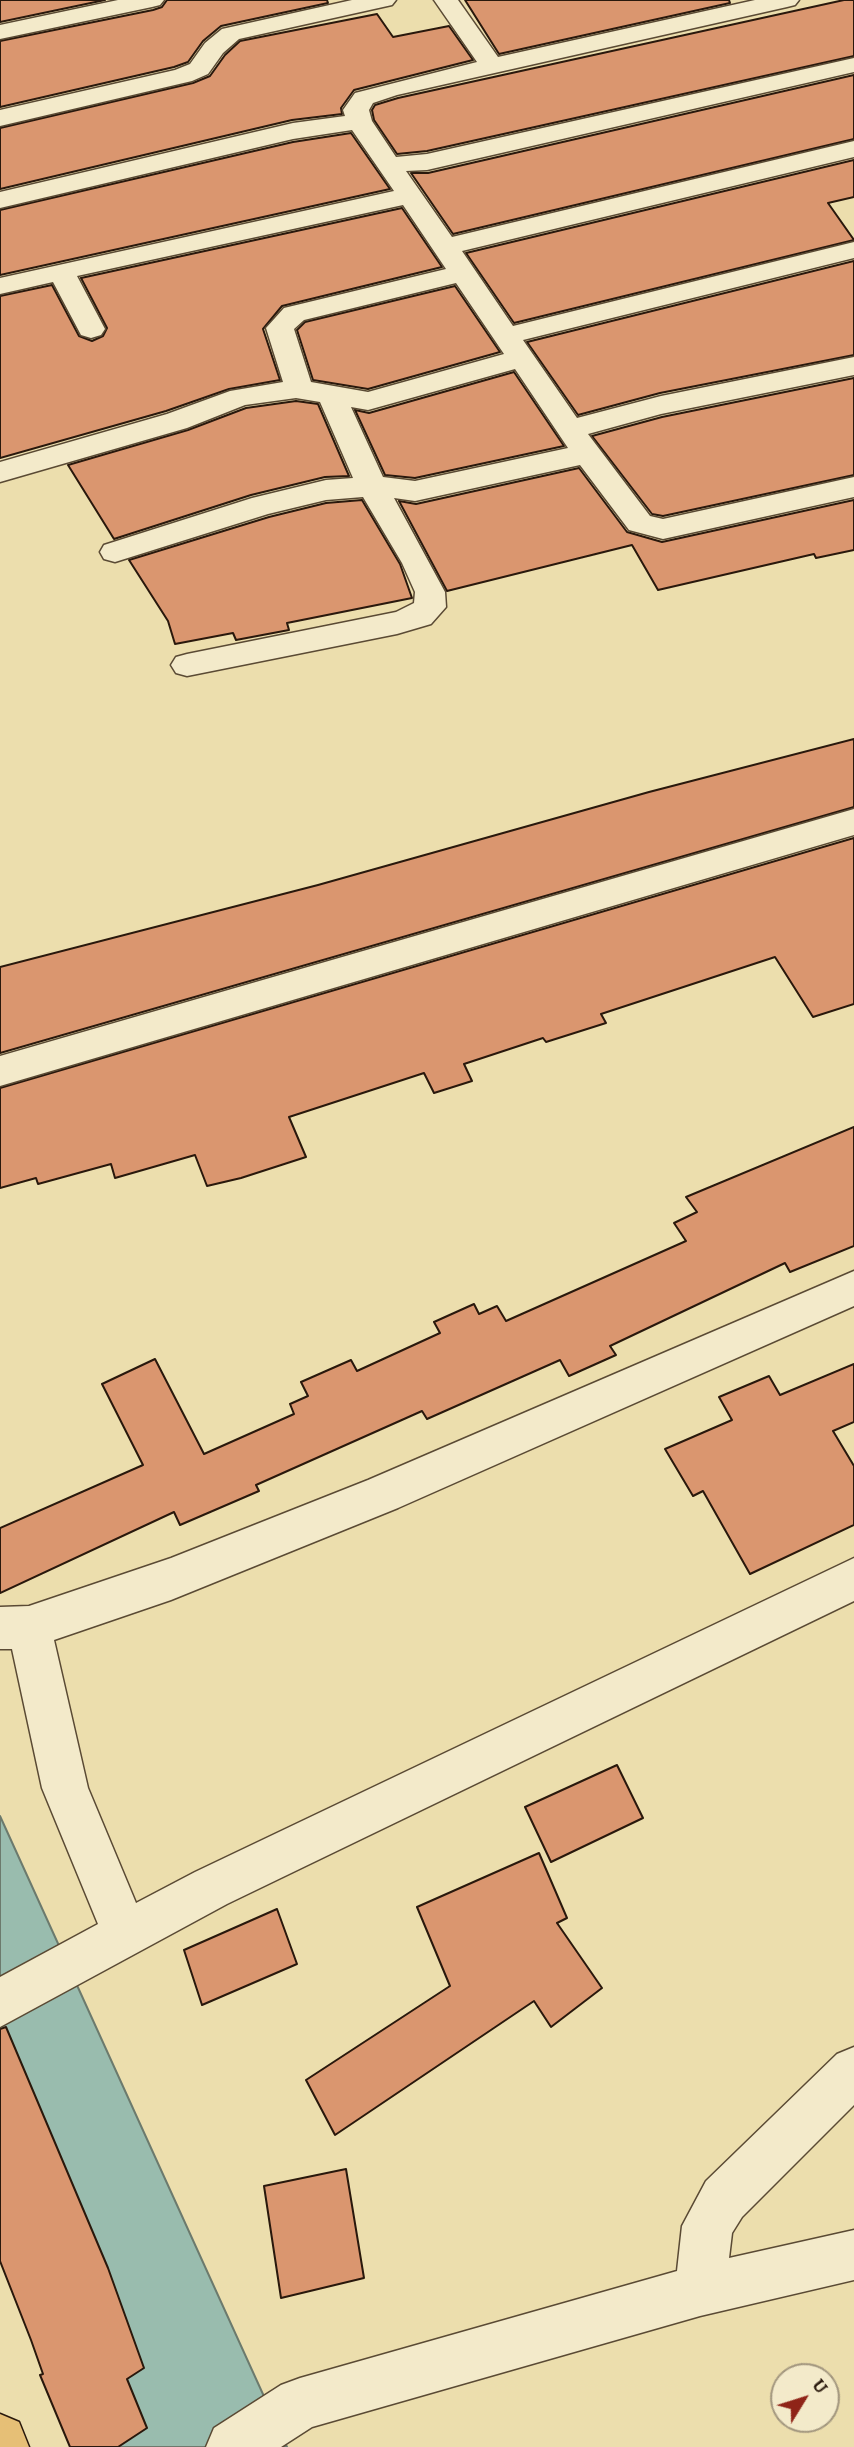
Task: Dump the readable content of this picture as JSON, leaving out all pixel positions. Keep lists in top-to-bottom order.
{
  "north": "top right"
}
